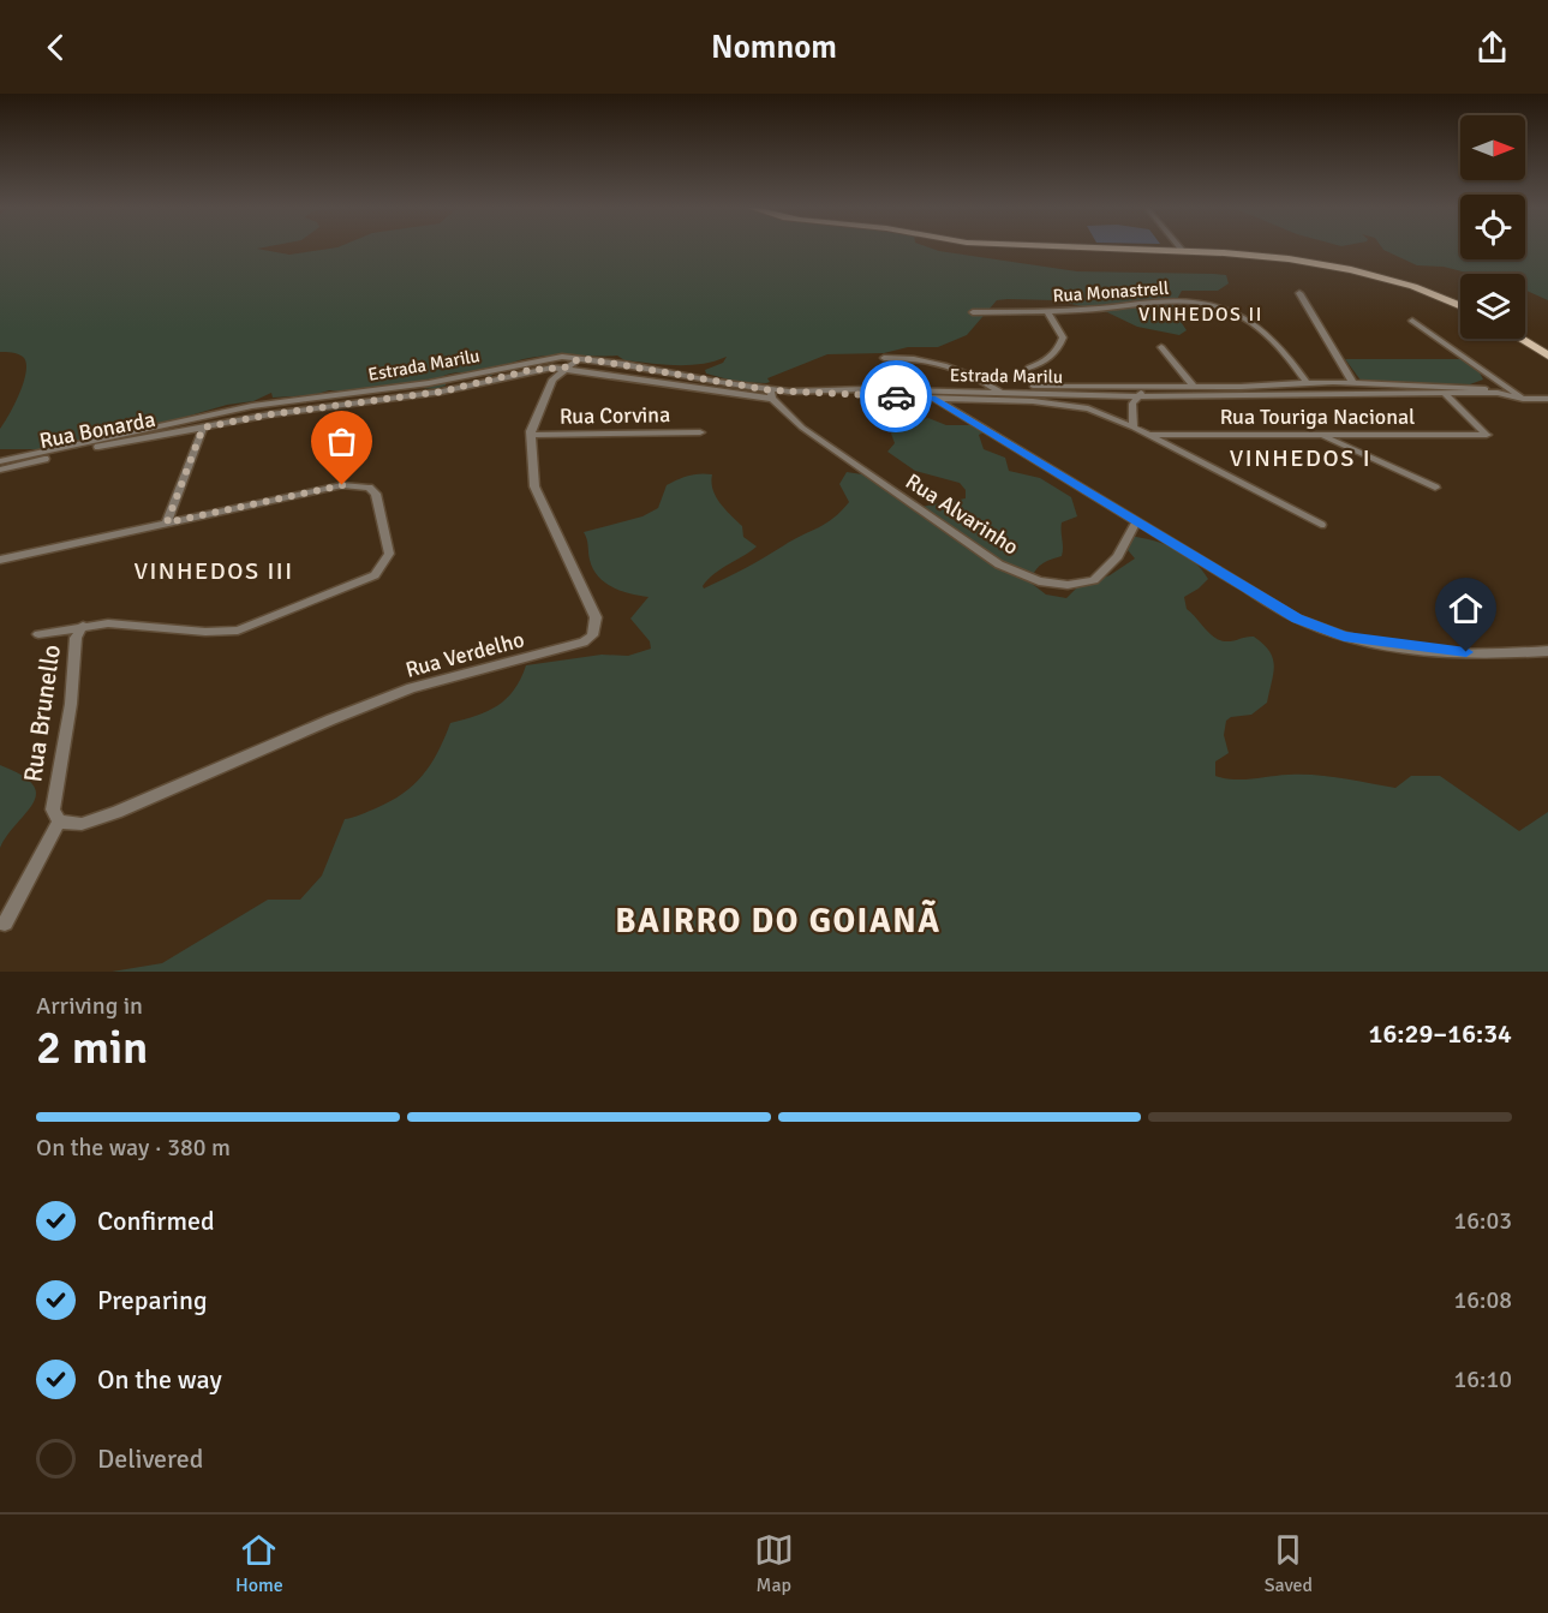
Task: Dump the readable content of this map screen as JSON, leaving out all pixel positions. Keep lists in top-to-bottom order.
{
  "streets": {
    "street": [
      "Rua Monastrell",
      "Estrada Marilu",
      "Rua Corvina",
      "Rua Touriga Nacional",
      "Rua Bonarda",
      "Rua Alvarinho",
      "Rua Verdelho",
      "Rua Brunello"
    ]
  },
  "crossings": [
    ["Estrada Marilu", "Rua Alvarinho"],
    ["Estrada Marilu", "Rua Verdelho"],
    ["Rua Corvina", "Rua Verdelho"],
    ["Rua Bonarda", "Rua Verdelho"],
    ["Rua Verdelho", "Rua Brunello"]
  ],
  "districts": [
    "VINHEDOS II",
    "VINHEDOS I",
    "VINHEDOS III",
    "BAIRRO DO GOIANÃ"
  ],
  "north": "right",
  "page": {
    "header": "Nomnom",
    "heading": ["2 min", "Arriving in", "16:29–16:34"],
    "bar": "On the way · 380 m",
    "list": [
      ["Confirmed", "16:03"],
      ["Preparing", "16:08"],
      ["On the way", "16:10"],
      "Delivered"
    ],
    "tabs": ["Home", "Map", "Saved"]
  }
}
